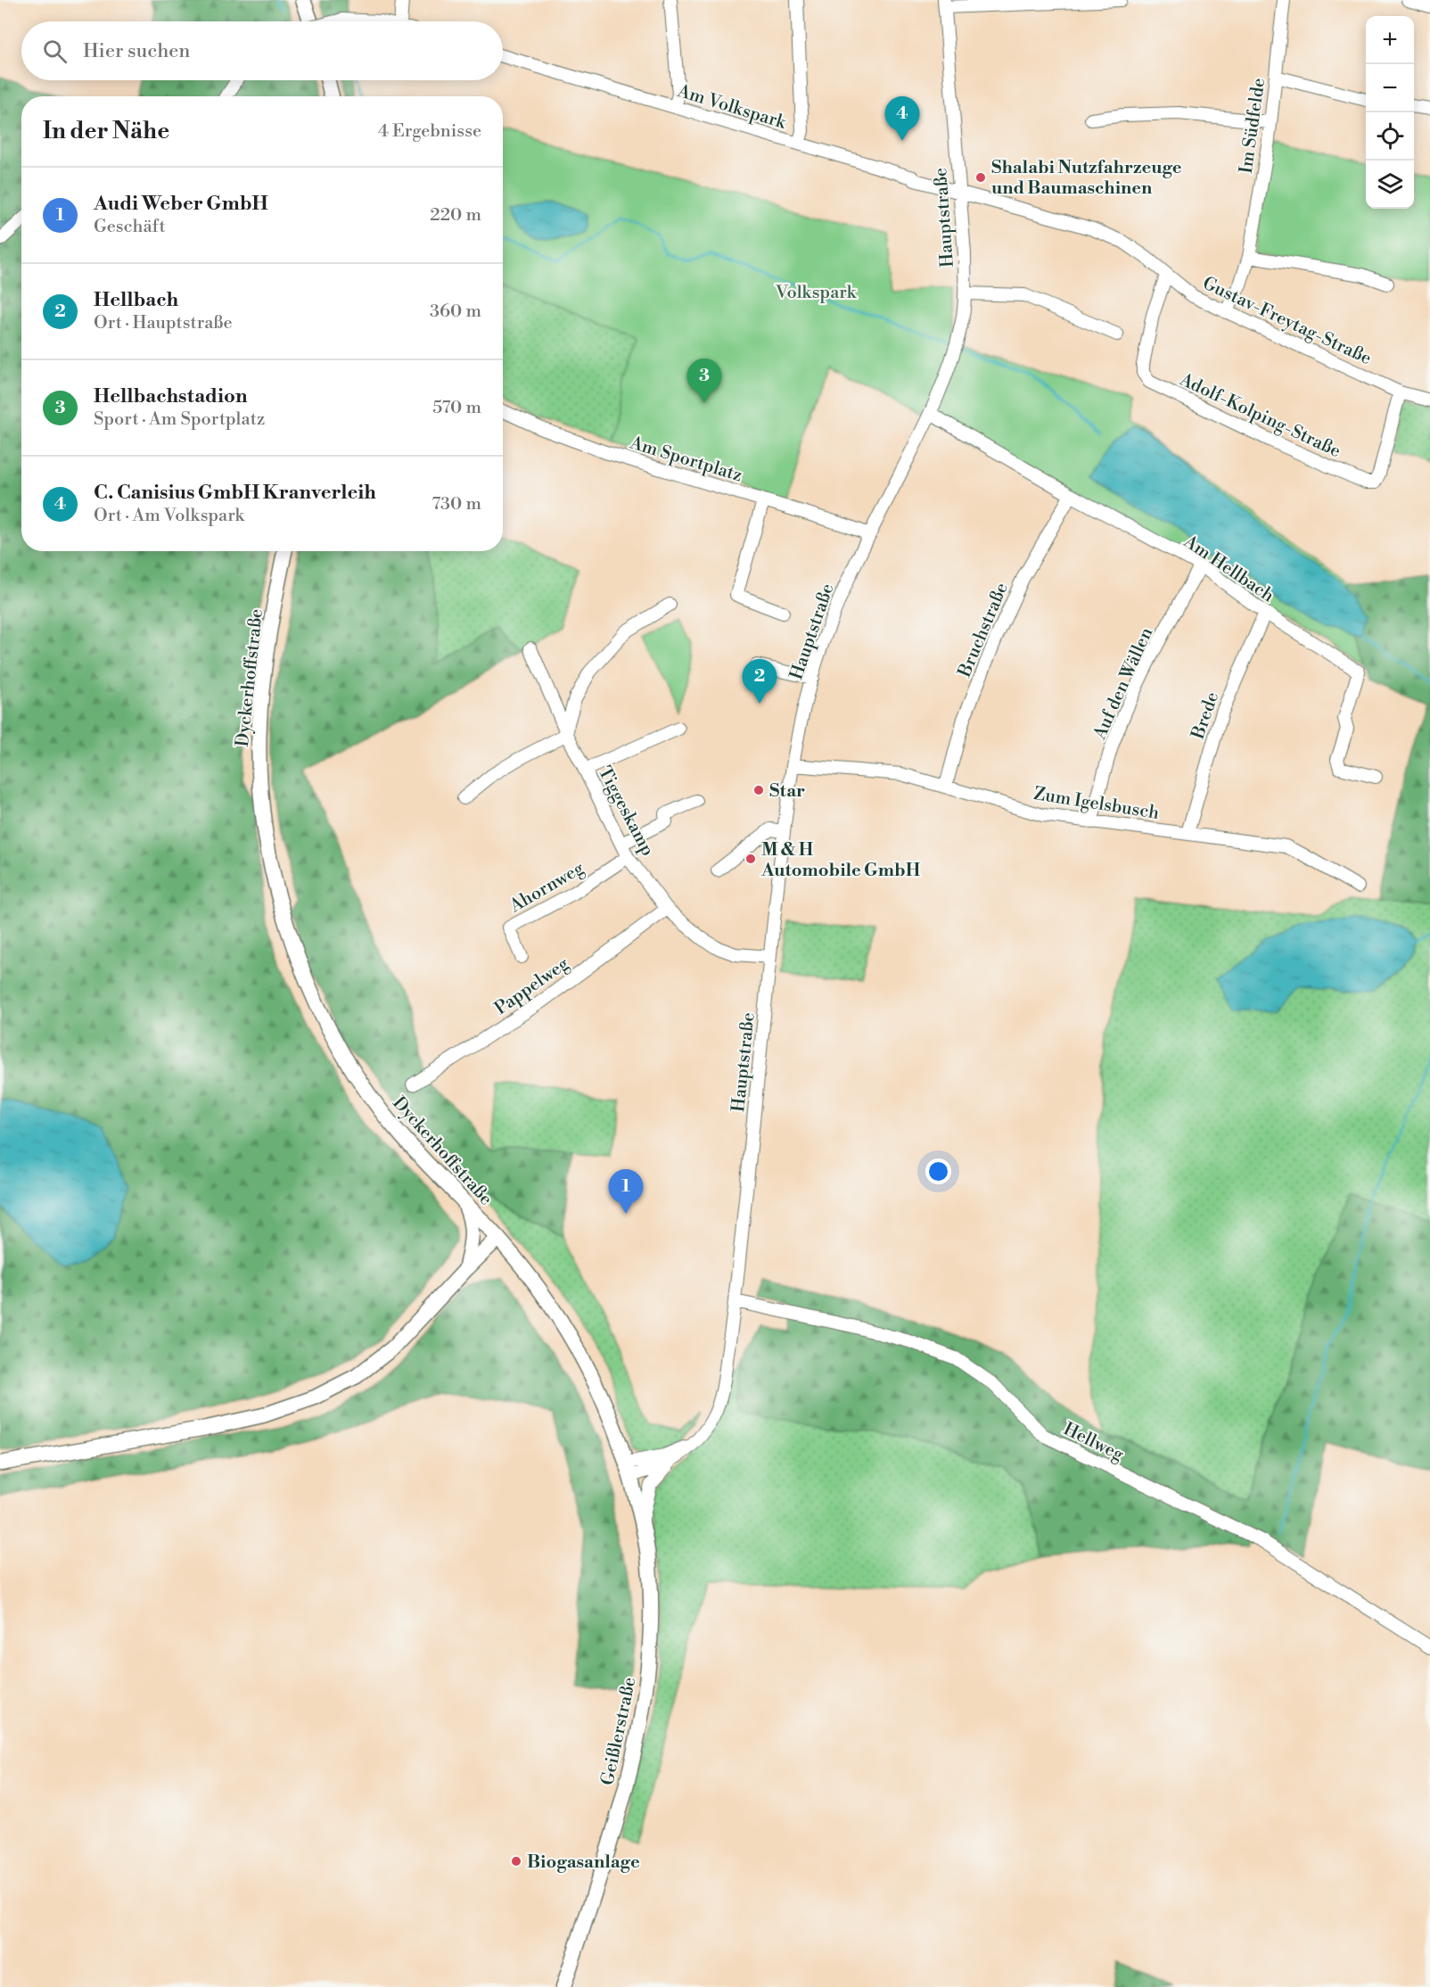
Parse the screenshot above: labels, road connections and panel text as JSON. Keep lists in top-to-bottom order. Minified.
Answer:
{"streets":{"main road":["Dyckerhoffstraße","Geißlerstraße"],"street":["Am Volkspark","Im Südfelde","Hauptstraße","Gustav-Freytag-Straße","Adolf-Kolping-Straße","Am Sportplatz","Am Hellbach","Bruchstraße","Auf den Wällen","Brede","Zum Igelsbusch","Tiggeskamp","Ahornweg","Pappelweg","Hellweg"]},"crossings":[["Am Volkspark","Hauptstraße"],["Am Volkspark","Gustav-Freytag-Straße"],["Im Südfelde","Gustav-Freytag-Straße"],["Hauptstraße","Gustav-Freytag-Straße"],["Hauptstraße","Am Sportplatz"],["Hauptstraße","Am Hellbach"],["Hauptstraße","Dyckerhoffstraße"],["Hauptstraße","Zum Igelsbusch"],["Hauptstraße","Tiggeskamp"],["Hauptstraße","Hellweg"],["Hauptstraße","Geißlerstraße"],["Gustav-Freytag-Straße","Adolf-Kolping-Straße"],["Am Hellbach","Bruchstraße"],["Am Hellbach","Auf den Wällen"],["Am Hellbach","Brede"],["Bruchstraße","Zum Igelsbusch"],["Dyckerhoffstraße","Geißlerstraße"],["Auf den Wällen","Zum Igelsbusch"],["Brede","Zum Igelsbusch"],["Tiggeskamp","Ahornweg"],["Tiggeskamp","Pappelweg"]],"parks":["Volkspark"],"places":["Shalabi Nutzfahrzeuge und Baumaschinen","Star","M & H Automobile GmbH","Biogasanlage"],"page":{"map_buttons":["+","−"],"search":"Hier suchen","pins":["4","3","2","1"],"heading":["In der Nähe","4 Ergebnisse"],"list":[{"mark":"1","name":"Audi Weber GmbH","note":"Geschäft","value":"220 m"},{"mark":"2","name":"Hellbach","note":"Ort · Hauptstraße","value":"360 m"},{"mark":"3","name":"Hellbachstadion","note":"Sport · Am Sportplatz","value":"570 m"},{"mark":"4","name":"C. Canisius GmbH Kranverleih","note":"Ort · Am Volkspark","value":"730 m"}]}}
